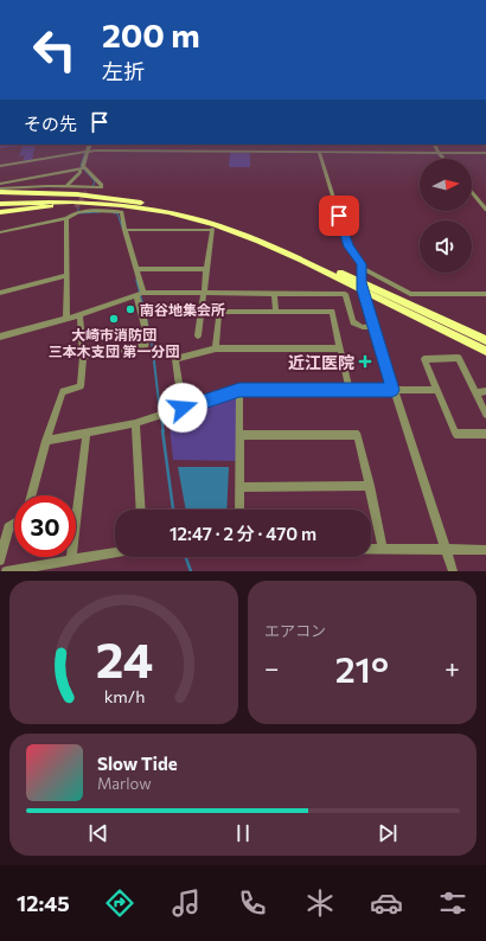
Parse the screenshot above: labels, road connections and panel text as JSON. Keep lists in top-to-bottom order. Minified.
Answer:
{"places":{"other":["南谷地集会所","大崎市消防団 三本木支団 第一分団"],"health":["近江医院"]},"north":"right","page":{"turn":["200 m","左折"],"then":"その先","limit":"30","trip":"12:47 · 2 分 · 470 m","tile":"エアコン","heat":["−","21°","+"],"song":["Slow Tide","Marlow"],"tabs":"12:45","gauge":["24","km/h"]}}
